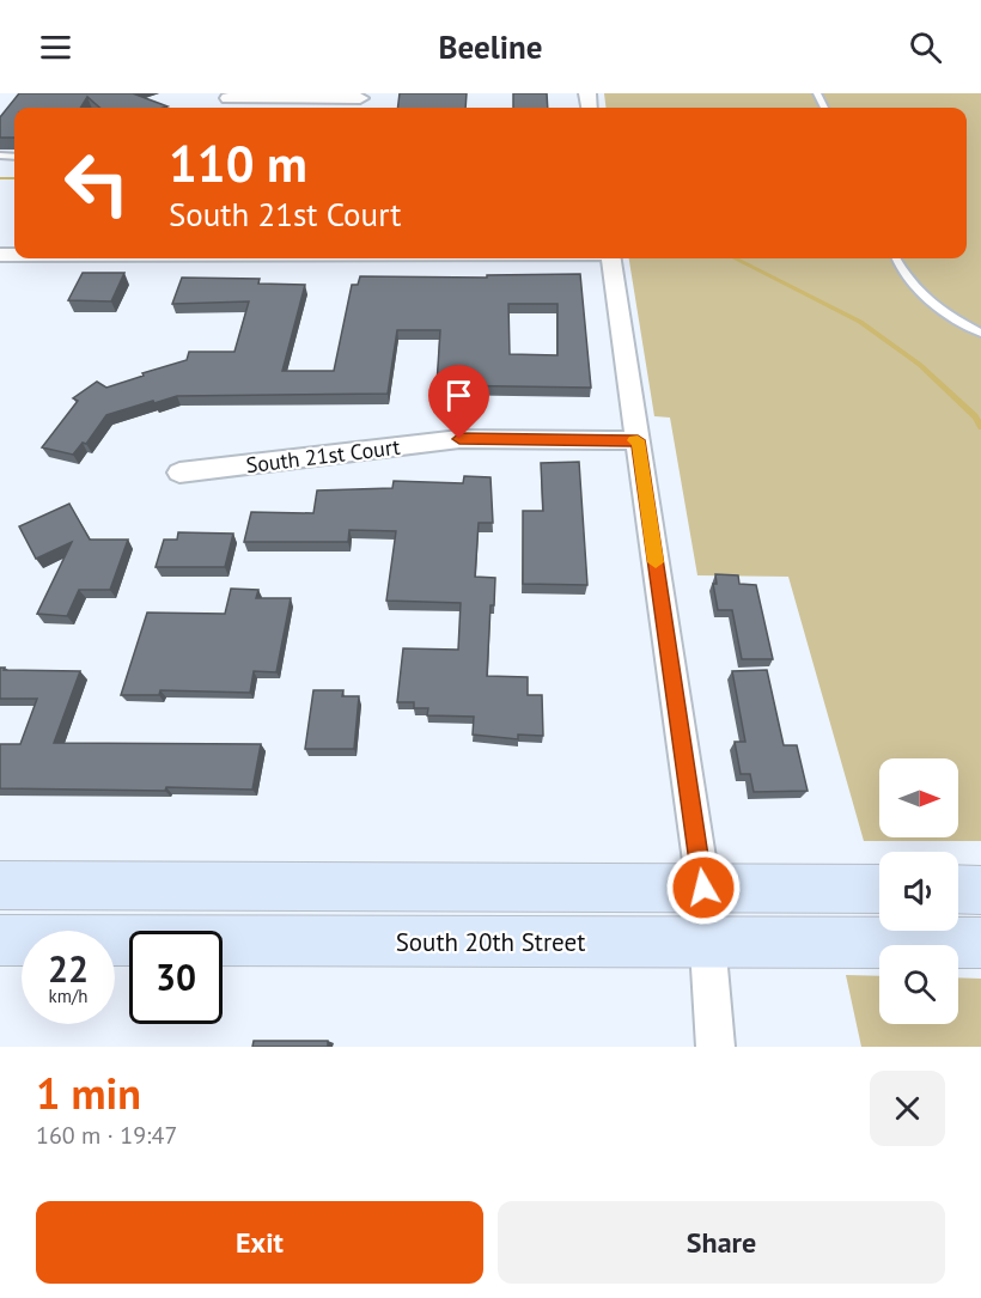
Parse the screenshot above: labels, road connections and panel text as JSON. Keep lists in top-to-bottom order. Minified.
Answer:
{"streets":{"street":["South 21st Court","South 20th Street"]},"north":"right","page":{"header":"Beeline","turn":["110 m","South 21st Court"],"speed":"22 km/h","limit":"30","heading":["1 min","160 m · 19:47"],"buttons":["Exit","Share"]}}
